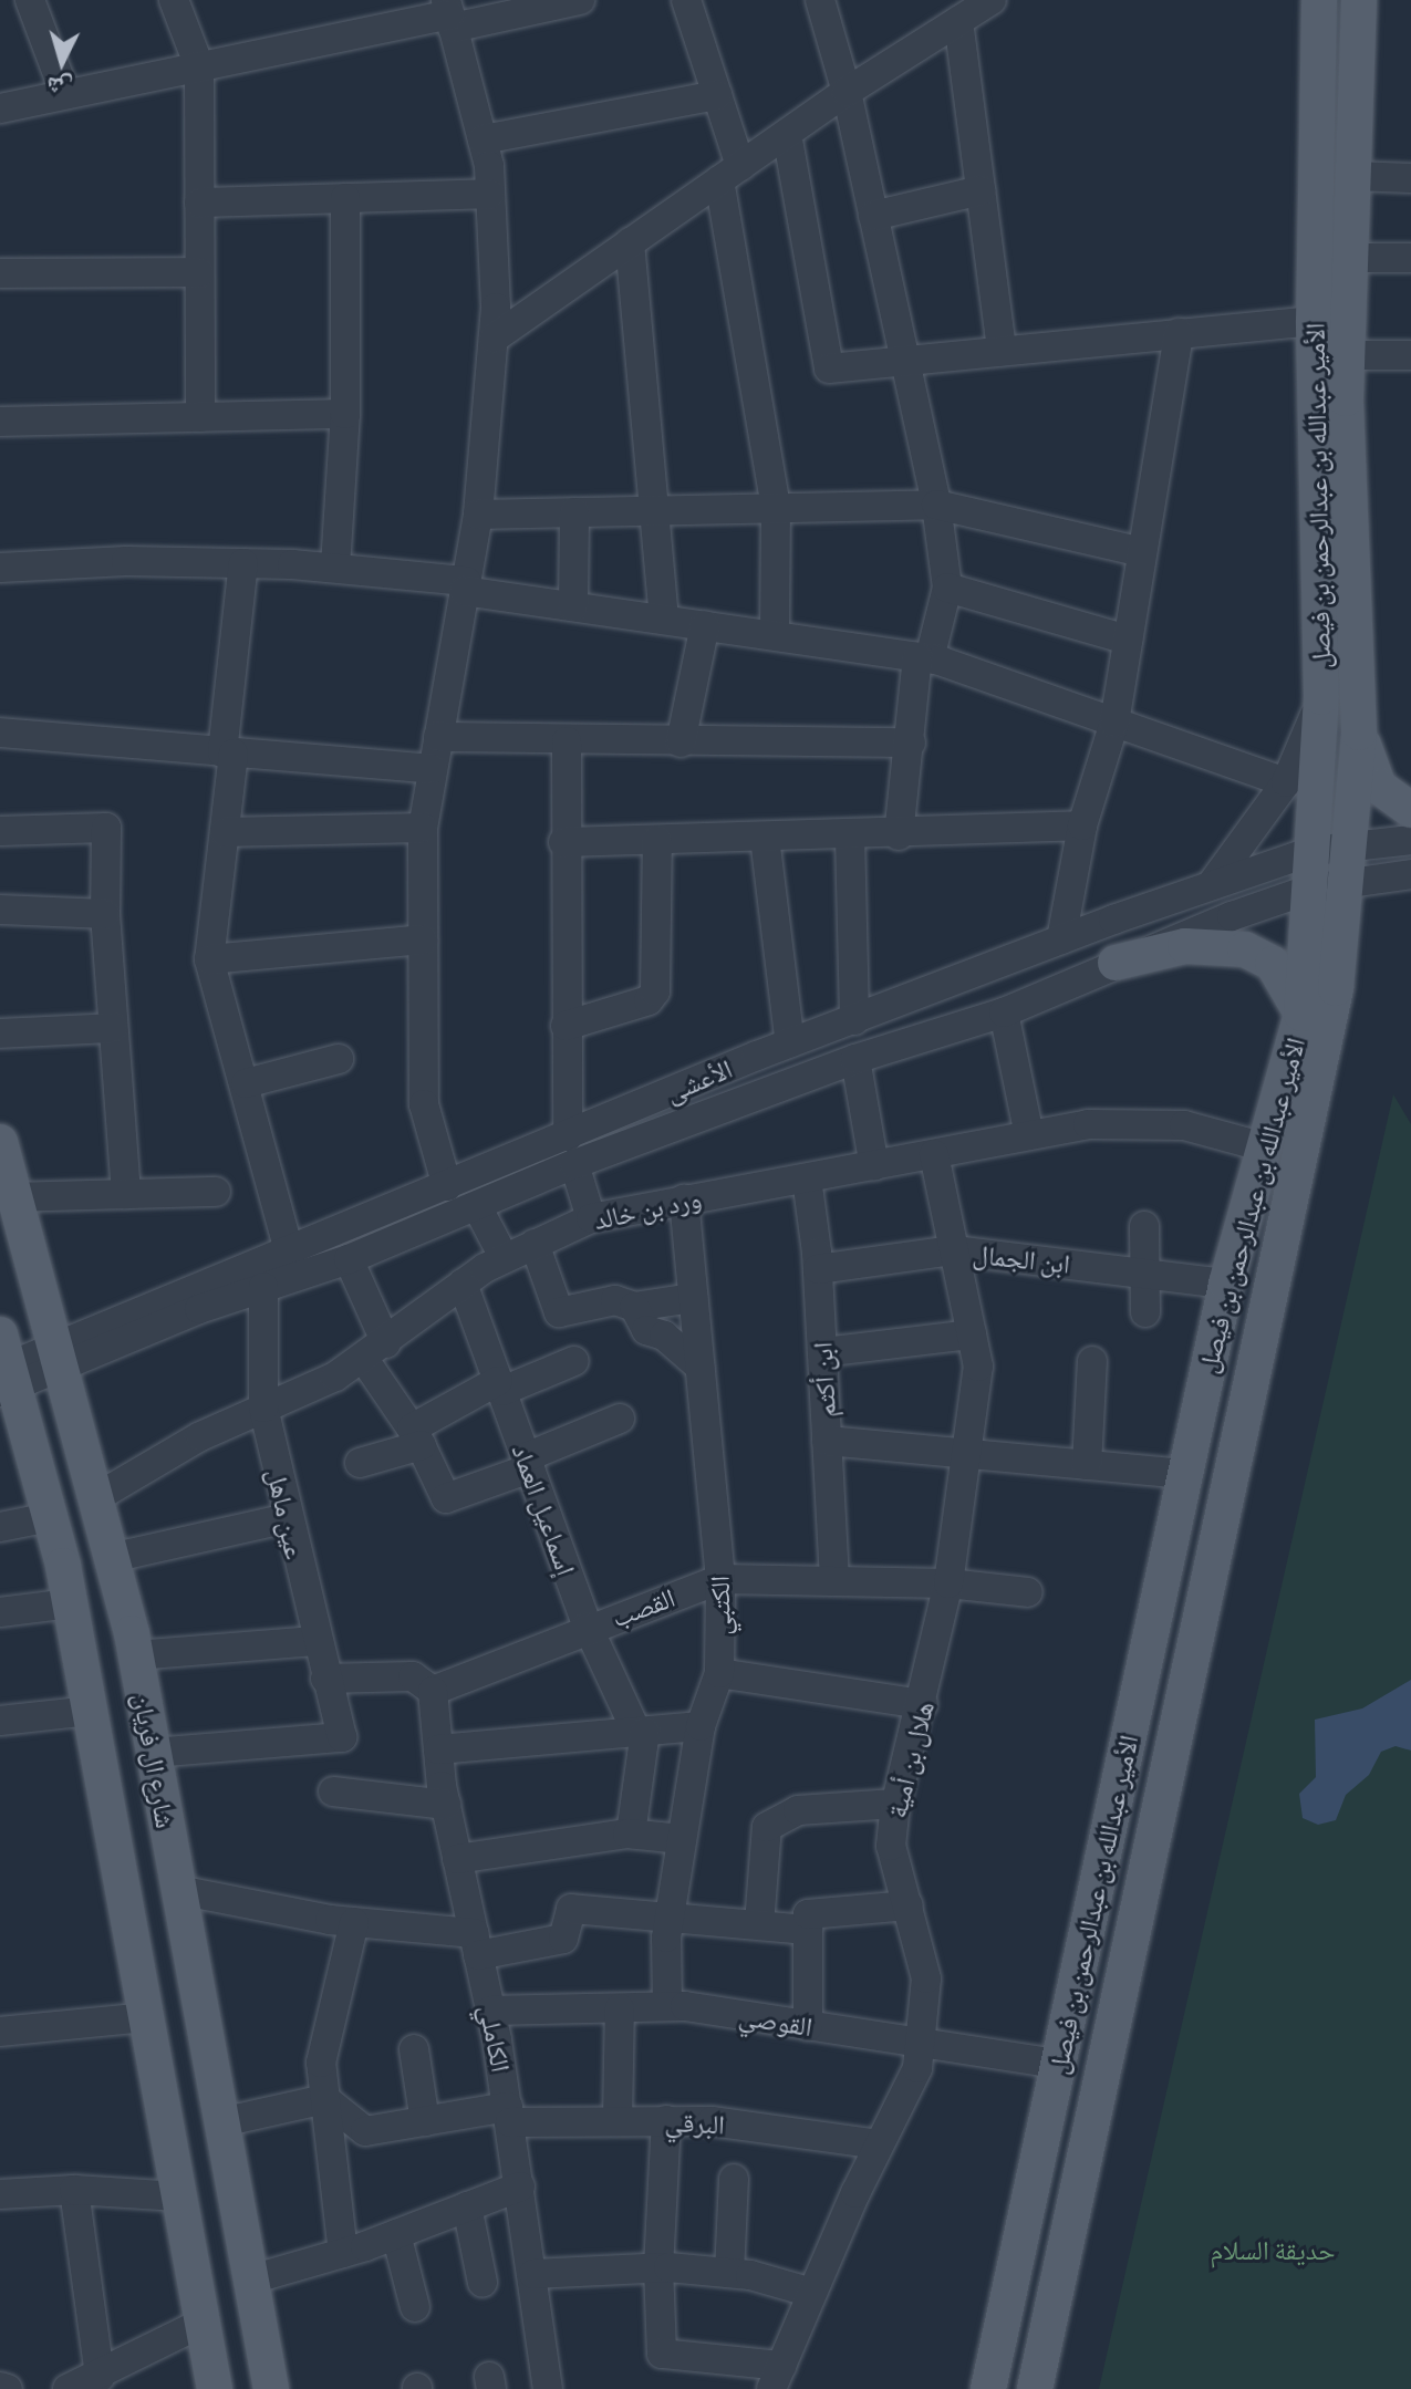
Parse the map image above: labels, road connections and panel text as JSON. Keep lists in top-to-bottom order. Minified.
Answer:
{"streets":{"main road":["الأمير عبدالله بن عبدالرحمن بن فيصل","شارع ال فريان"],"street":["الأعشى","ورد بن خالد","ابن الجمال","ابن أكثم","إسماعيل العماد","عين ماهل","الكتبي","القصب","هلال بن أمية","القوصي","الكاملي","البرقي"]},"crossings":[["الأمير عبدالله بن عبدالرحمن بن فيصل","الأعشى"],["الأمير عبدالله بن عبدالرحمن بن فيصل","ورد بن خالد"],["الأمير عبدالله بن عبدالرحمن بن فيصل","ابن الجمال"],["الأمير عبدالله بن عبدالرحمن بن فيصل","القوصي"],["الأعشى","عين ماهل"],["الأعشى","شارع ال فريان"],["ورد بن خالد","ابن أكثم"],["ورد بن خالد","إسماعيل العماد"],["ورد بن خالد","عين ماهل"],["ورد بن خالد","الكتبي"],["ورد بن خالد","هلال بن أمية"],["ورد بن خالد","شارع ال فريان"],["ابن الجمال","ابن أكثم"],["ابن الجمال","هلال بن أمية"],["ابن أكثم","القصب"],["إسماعيل العماد","القصب"],["عين ماهل","شارع ال فريان"],["الكتبي","القصب"],["الكتبي","القوصي"],["القصب","هلال بن أمية"],["القصب","الكاملي"],["هلال بن أمية","القوصي"],["هلال بن أمية","البرقي"],["القوصي","الكاملي"],["الكاملي","البرقي"]],"parks":["حديقة السلام"],"north":"bottom"}
